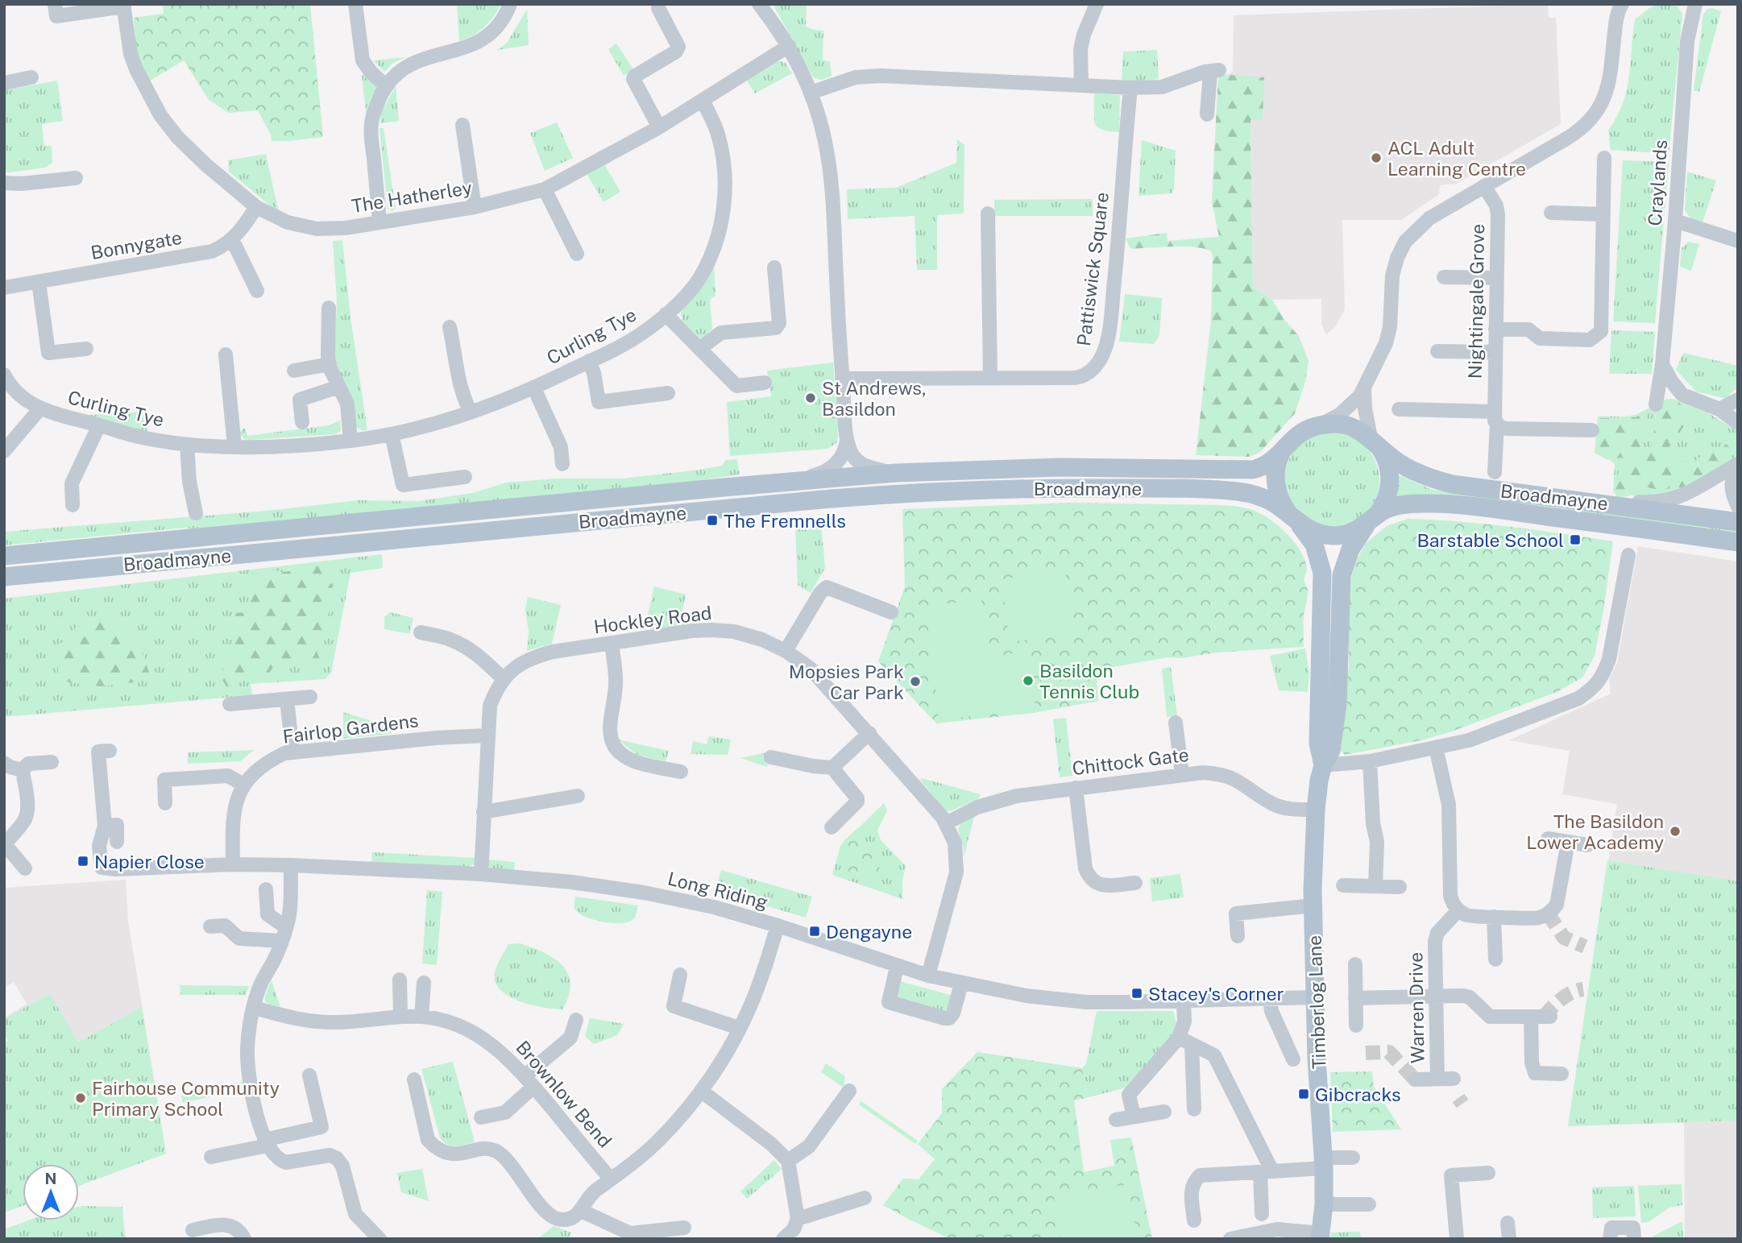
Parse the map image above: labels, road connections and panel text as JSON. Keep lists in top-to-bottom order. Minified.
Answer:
{"streets":{"main road":["Broadmayne","Timberlog Lane"],"street":["Craylands","The Hatherley","Bonnygate","Pattiswick Square","Nightingale Grove","Curling Tye","Hockley Road","Fairlop Gardens","Chittock Gate","Long Riding","Warren Drive","Brownlow Bend"]},"crossings":[["The Hatherley","Bonnygate"],["The Hatherley","Curling Tye"],["Broadmayne","Timberlog Lane"],["Hockley Road","Fairlop Gardens"],["Hockley Road","Chittock Gate"],["Hockley Road","Long Riding"],["Fairlop Gardens","Long Riding"],["Chittock Gate","Timberlog Lane"],["Long Riding","Timberlog Lane"]],"places":{"other":["ACL Adult Learning Centre","St Andrews, Basildon","Basildon Tennis Club","Mopsies Park Car Park","The Basildon Lower Academy","Fairhouse Community Primary School"],"transit":["The Fremnells","Barstable School","Napier Close","Dengayne","Stacey's Corner","Gibcracks"]},"north":"top"}
